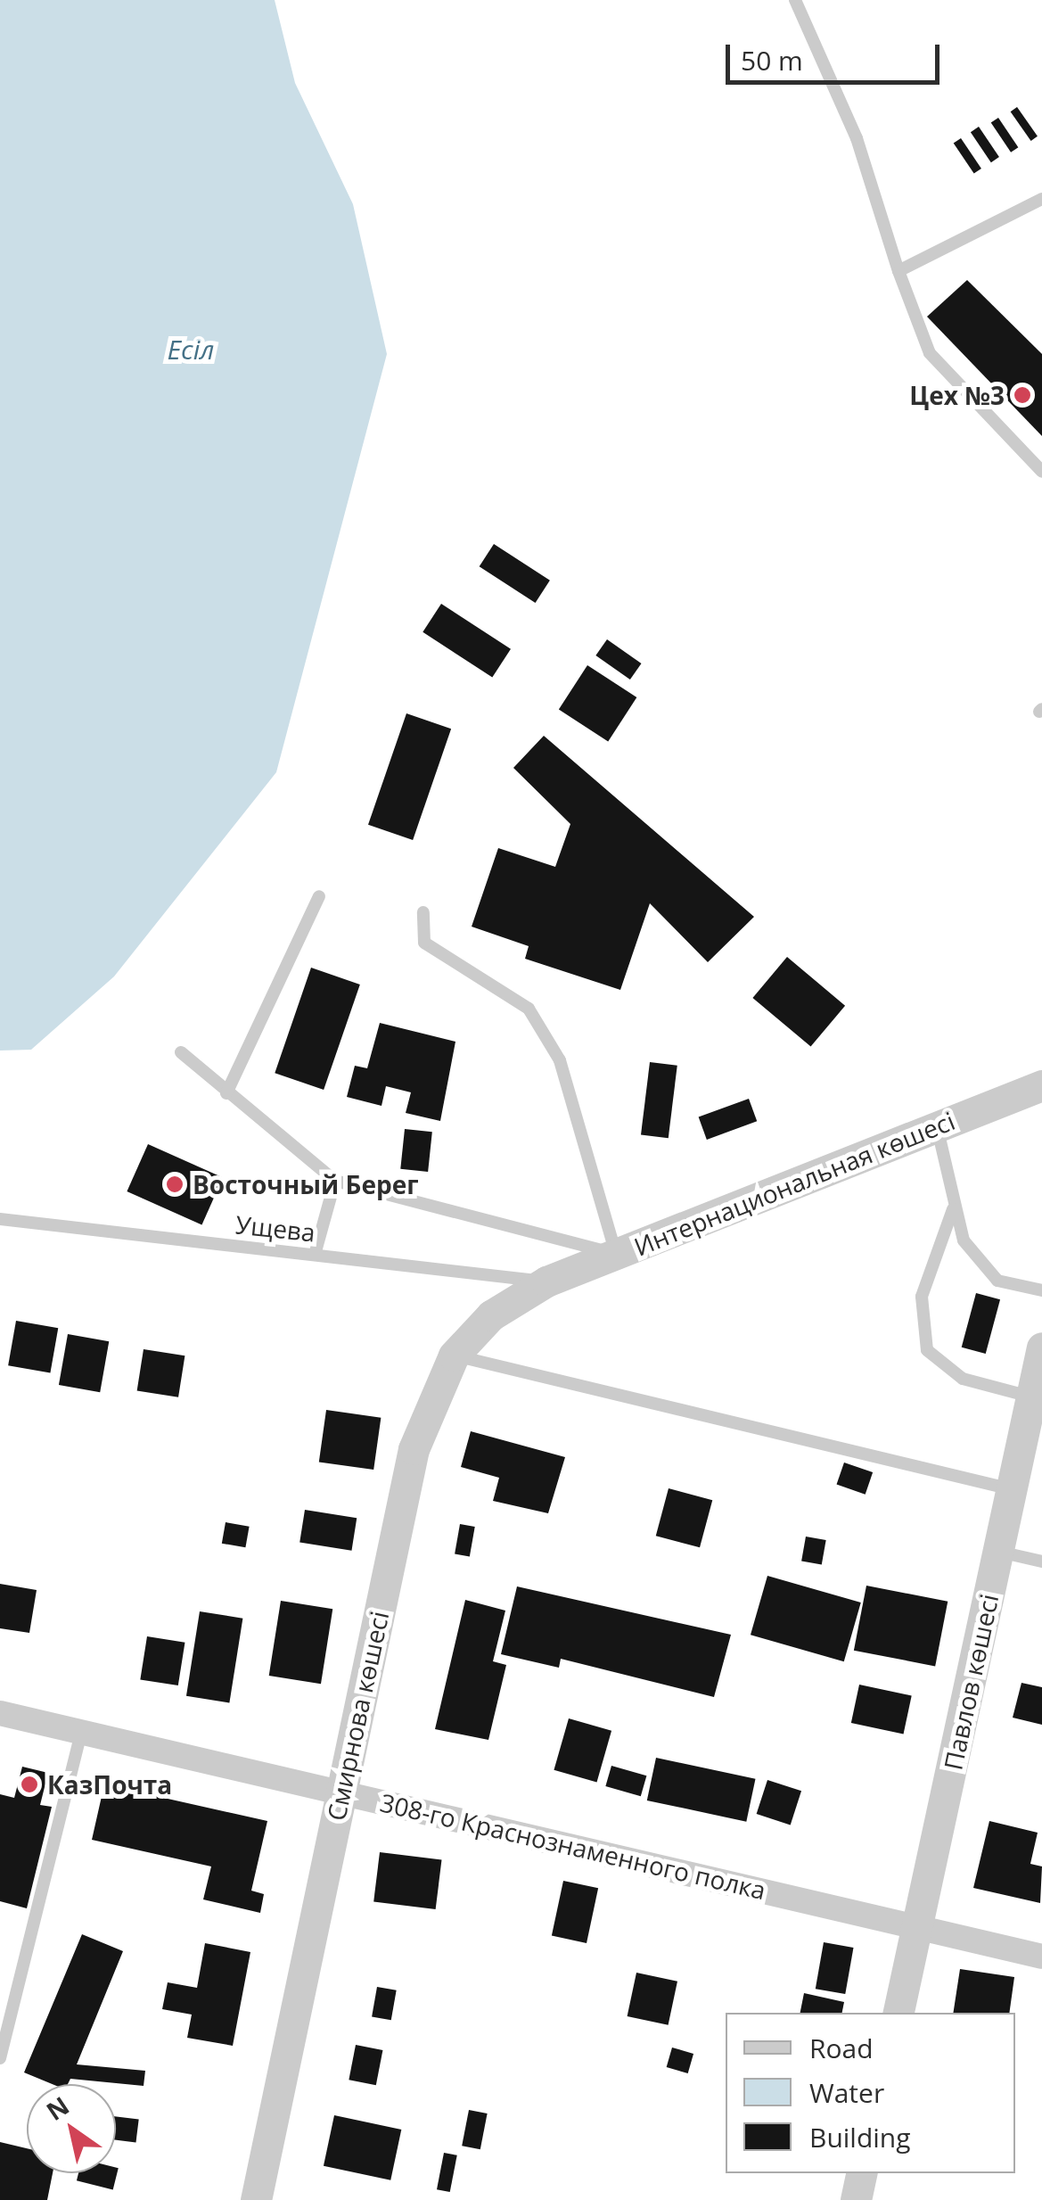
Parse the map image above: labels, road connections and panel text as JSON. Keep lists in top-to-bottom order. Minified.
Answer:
{"streets":{"street":["Интернациональная көшесі","Павлов көшесі","Смирнова көшесі","308-го Краснознаменного полка"],"lane":["Ущева"]},"crossings":[["Интернациональная көшесі","Ущева"],["Интернациональная көшесі","Смирнова көшесі"],["Ущева","Смирнова көшесі"],["Павлов көшесі","308-го Краснознаменного полка"],["Смирнова көшесі","308-го Краснознаменного полка"]],"water":["Есіл"],"places":["Цех №3","Восточный Берег","КазПочта"],"legend":["Road","Water","Building"],"scale_bar":"50 m","north":"top left"}
